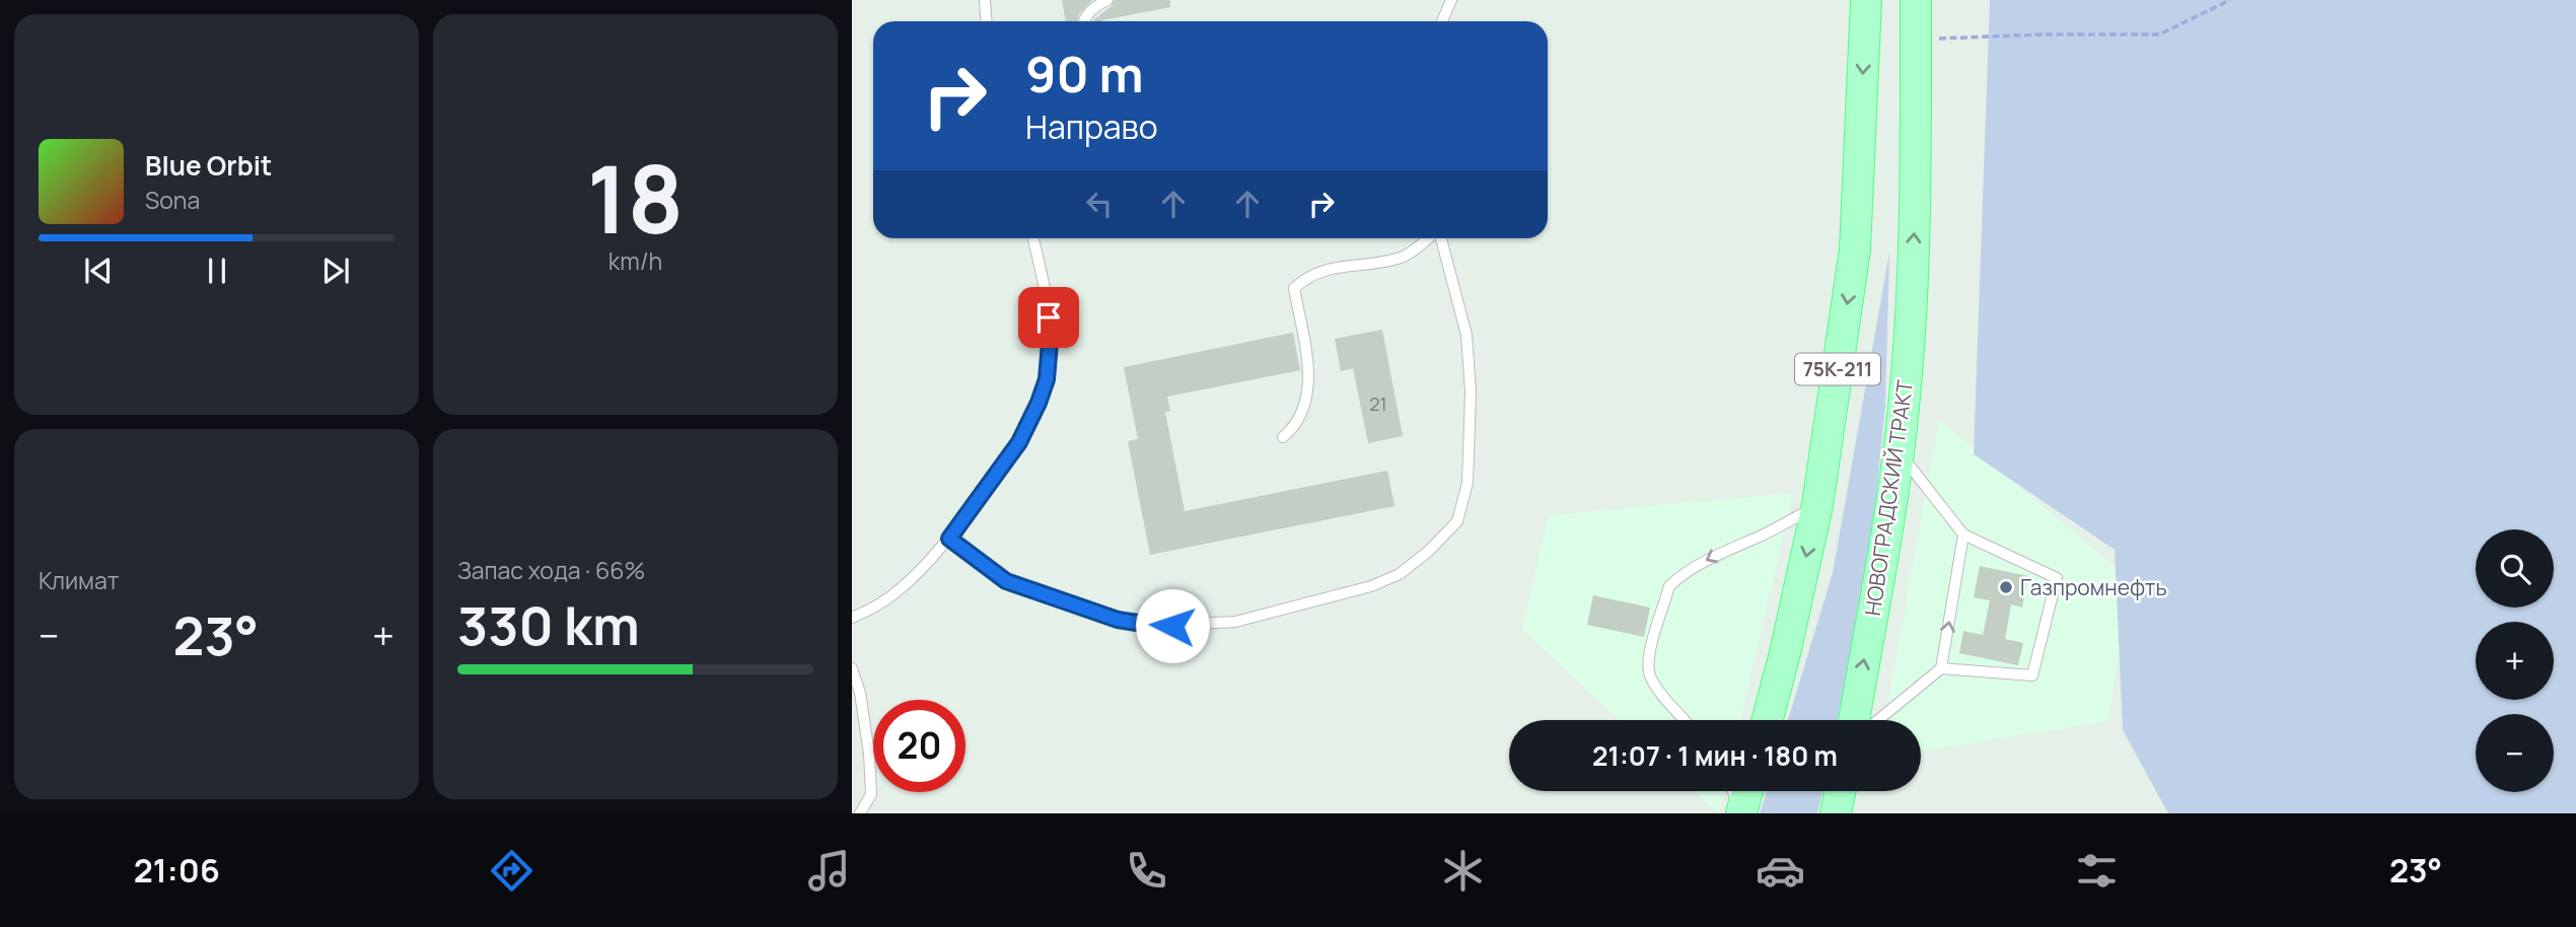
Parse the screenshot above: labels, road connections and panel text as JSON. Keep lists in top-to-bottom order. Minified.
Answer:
{"streets":{"main road":["75К-211","НОВОГРАДСКИЙ ТРАКТ"]},"places":["Газпромнефть"],"house_numbers":["21"],"page":{"tile":[["18","km/h"],"Климат",["Запас хода · 66%","330 km"]],"turn":["90 m","Направо"],"song":["Blue Orbit","Sona"],"map_buttons":["+","−"],"heat":["−","23°","+"],"limit":"20","trip":"21:07 · 1 мин · 180 m","tabs":["21:06","23°"]}}
